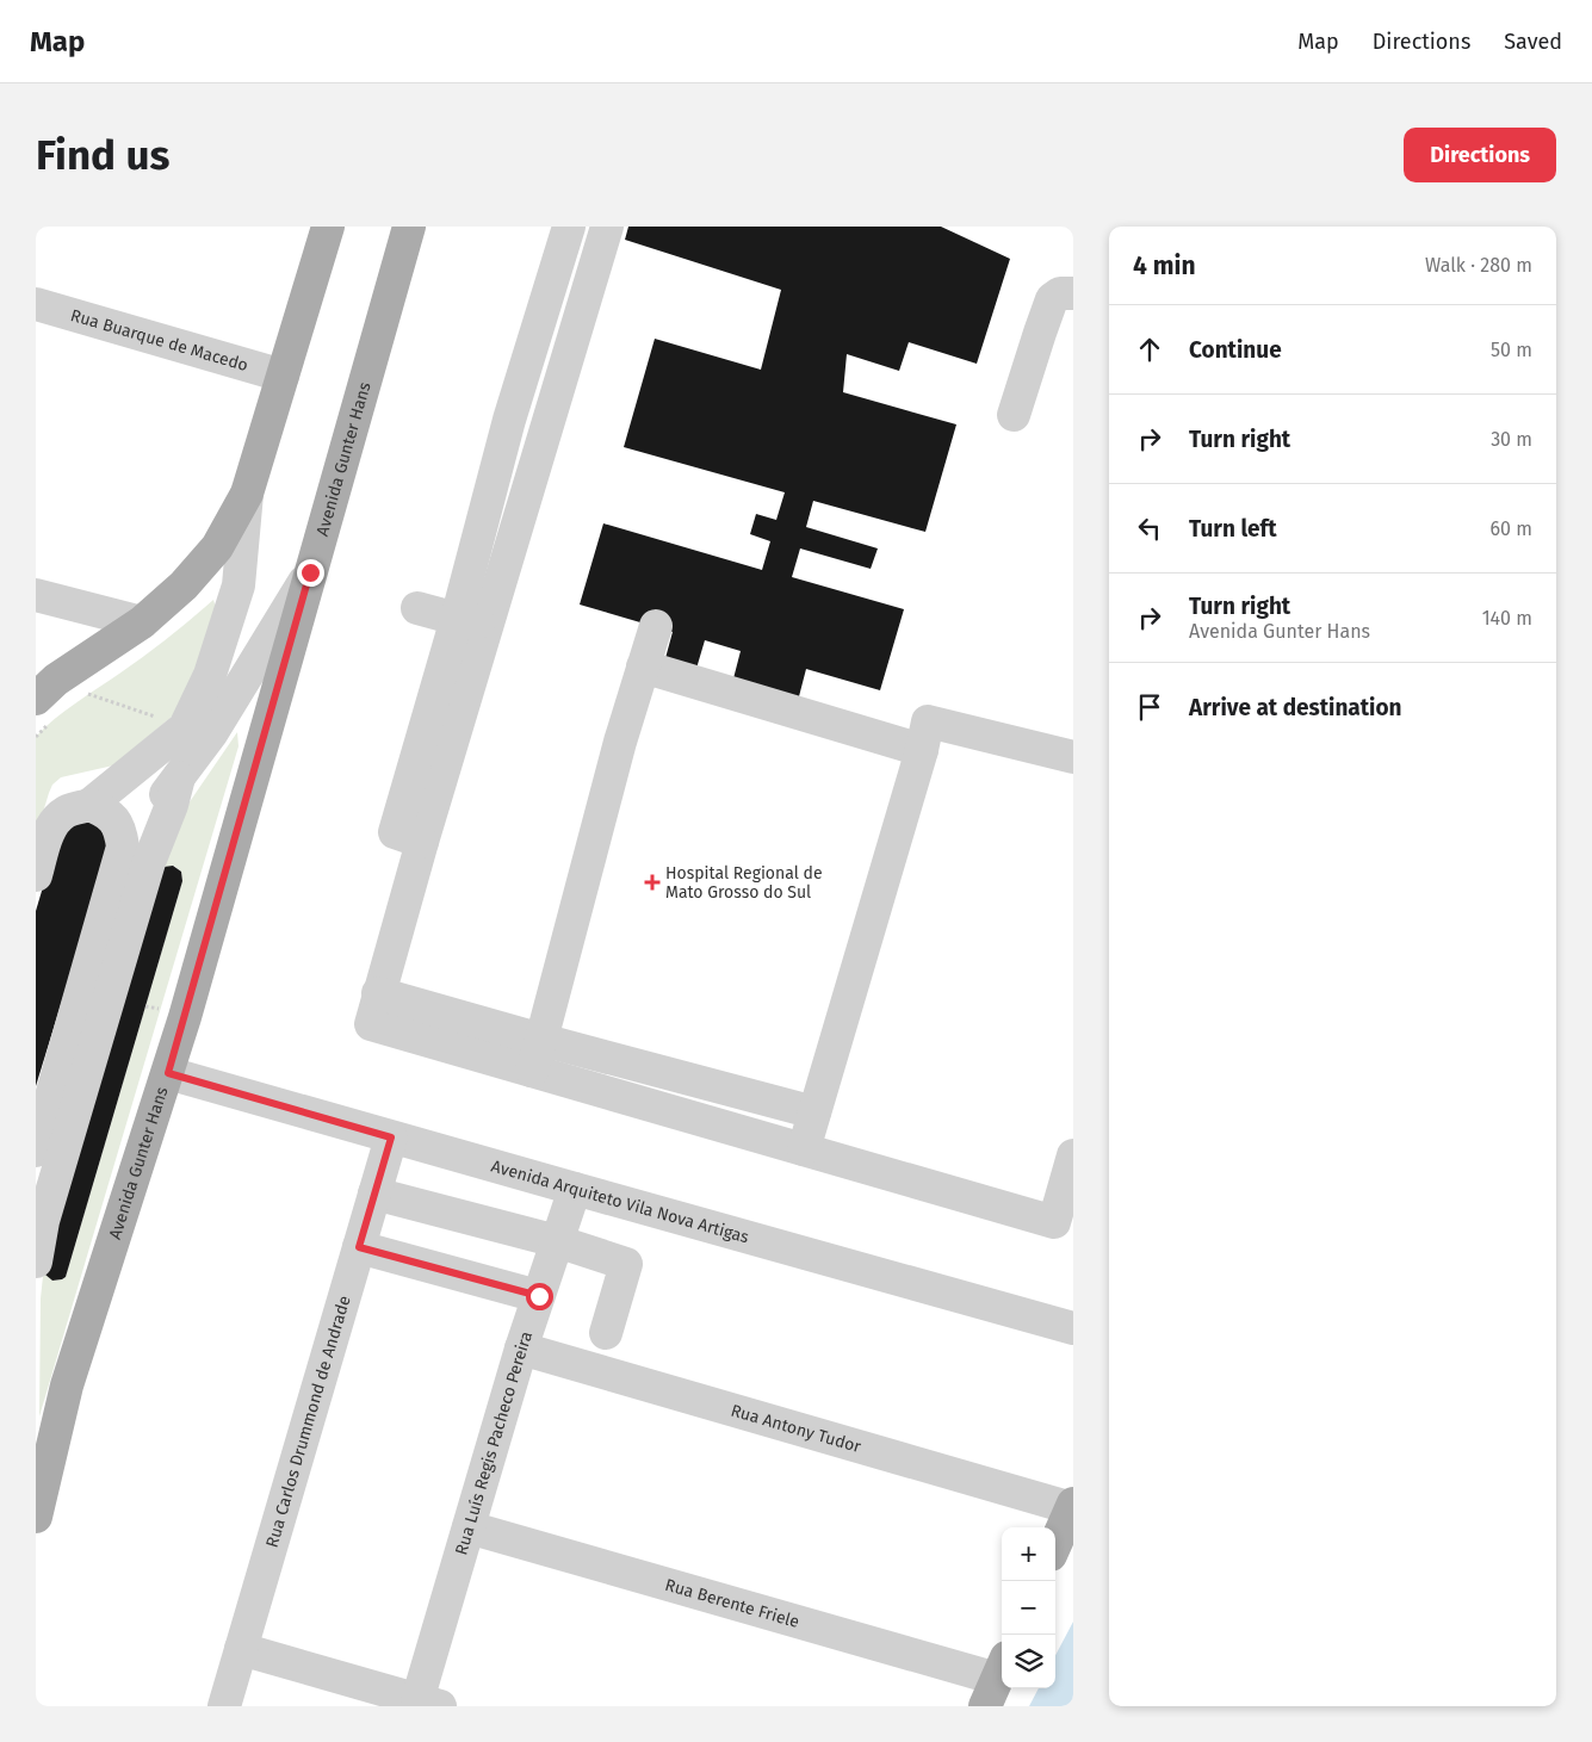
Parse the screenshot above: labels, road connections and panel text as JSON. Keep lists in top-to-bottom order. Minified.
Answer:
{"streets":{"main road":["Avenida Gunter Hans"],"street":["Rua Buarque de Macedo","Avenida Arquiteto Vila Nova Artigas","Rua Carlos Drummond de Andrade","Rua Antony Tudor","Rua Luís Regis Pacheco Pereira","Rua Berente Friele"]},"crossings":[["Avenida Gunter Hans","Avenida Arquiteto Vila Nova Artigas"],["Avenida Arquiteto Vila Nova Artigas","Rua Carlos Drummond de Andrade"],["Avenida Arquiteto Vila Nova Artigas","Rua Luís Regis Pacheco Pereira"],["Rua Antony Tudor","Rua Luís Regis Pacheco Pereira"],["Rua Luís Regis Pacheco Pereira","Rua Berente Friele"]],"places":{"health":["Hospital Regional de Mato Grosso do Sul"]},"page":{"header":"Map","nav":["Map","Directions","Saved"],"buttons":"Directions","title":"Find us","heading":["4 min","Walk · 280 m"],"list":[["Continue","50 m"],["Turn right","30 m"],["Turn left","60 m"],["Turn right","Avenida Gunter Hans","140 m"],"Arrive at destination"],"map_buttons":["+","−"]}}
